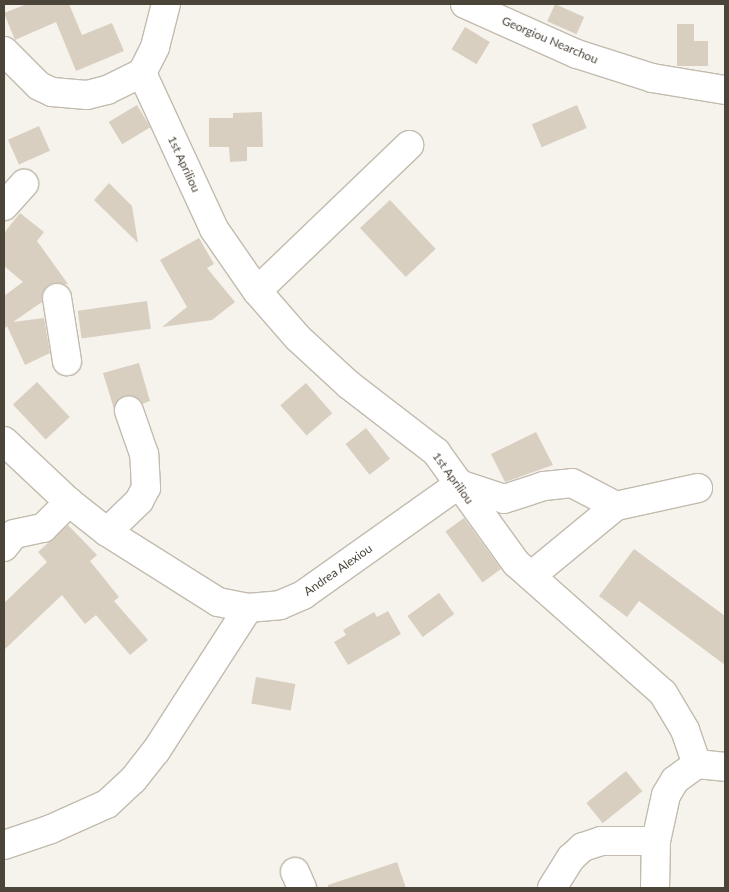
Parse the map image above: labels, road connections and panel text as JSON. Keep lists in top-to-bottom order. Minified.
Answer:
{"streets":{"street":["Georgiou Nearchou","1st Apriliou","Andrea Alexiou"]},"crossings":[["1st Apriliou","Andrea Alexiou"]]}
